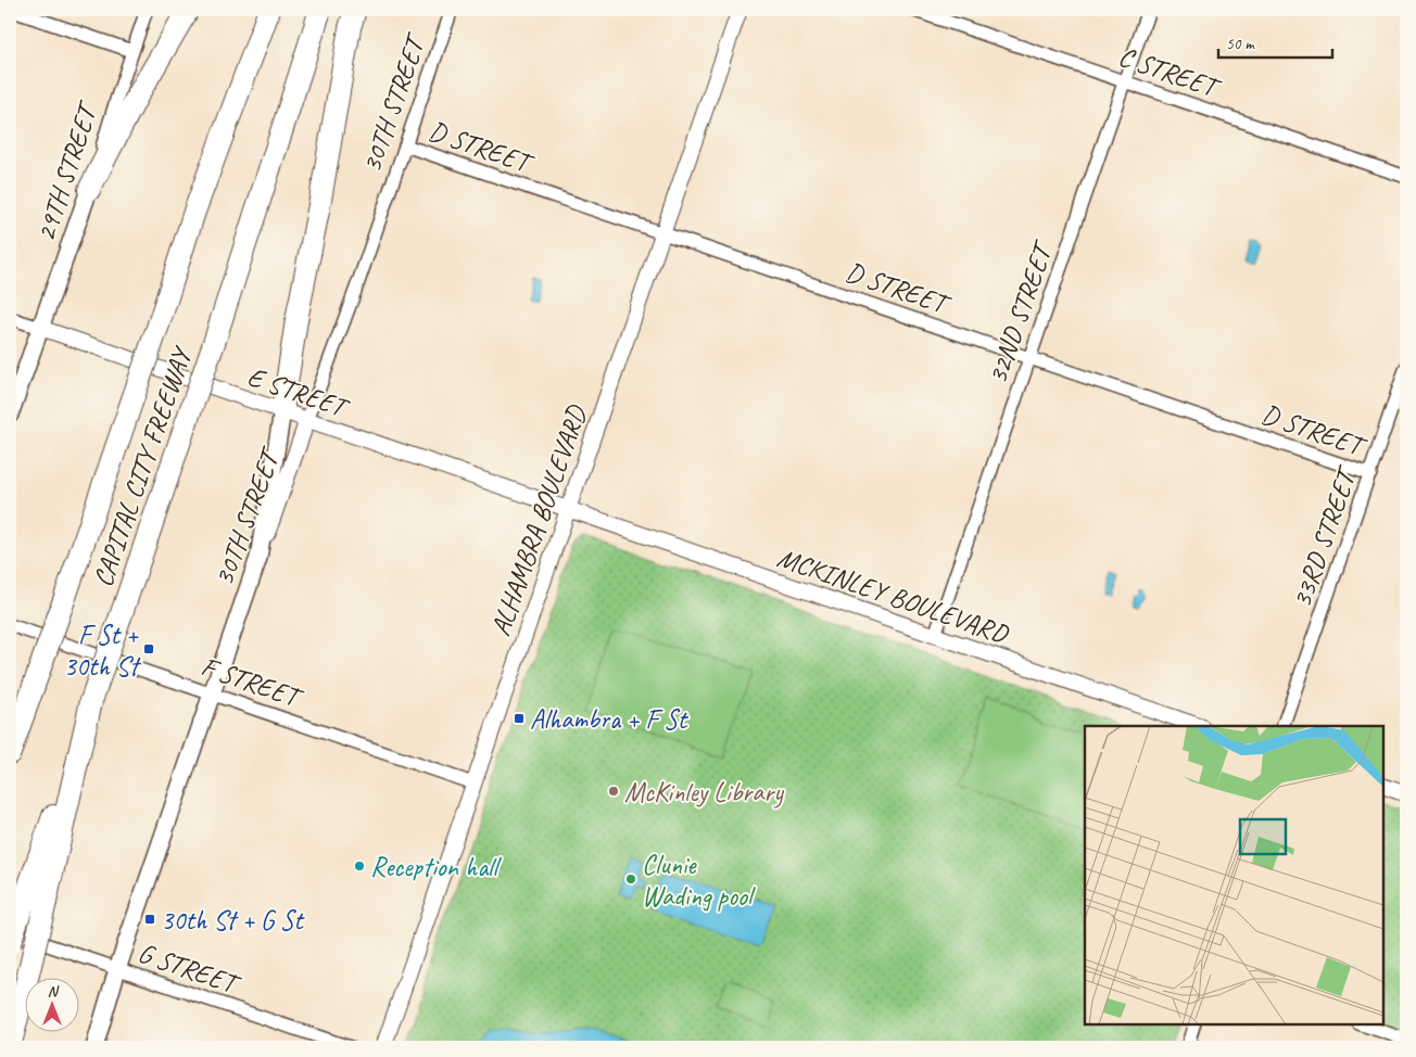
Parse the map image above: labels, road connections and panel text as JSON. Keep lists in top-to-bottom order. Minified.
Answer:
{"streets":{"highway":["CAPITAL CITY FREEWAY"],"main road":["30TH STREET","29TH STREET"],"street":["C STREET","D STREET","32ND STREET","E STREET","ALHAMBRA BOULEVARD","33RD STREET","MCKINLEY BOULEVARD","F STREET","G STREET"]},"crossings":[["C STREET","32ND STREET"],["30TH STREET","D STREET"],["30TH STREET","E STREET"],["30TH STREET","F STREET"],["30TH STREET","G STREET"],["D STREET","32ND STREET"],["D STREET","ALHAMBRA BOULEVARD"],["D STREET","33RD STREET"],["29TH STREET","E STREET"],["32ND STREET","MCKINLEY BOULEVARD"],["E STREET","ALHAMBRA BOULEVARD"],["E STREET","MCKINLEY BOULEVARD"],["ALHAMBRA BOULEVARD","MCKINLEY BOULEVARD"],["ALHAMBRA BOULEVARD","F STREET"]],"places":{"transit":["F St + 30th St","Alhambra + F St","30th St + G St"],"other":["McKinley Library","Reception hall","Clunie Wading pool"]},"scale_bar":"50 m","north":"top"}
